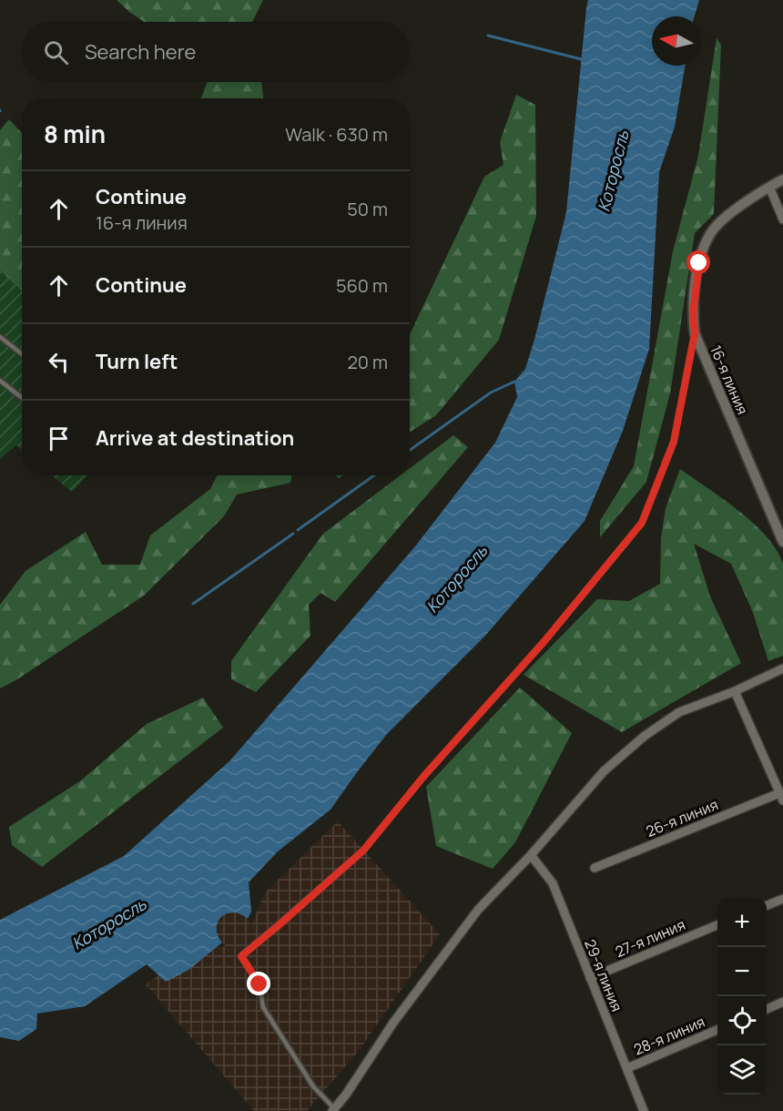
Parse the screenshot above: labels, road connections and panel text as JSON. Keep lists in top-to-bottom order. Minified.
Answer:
{"streets":{"street":["16-я линия","26-я линия","27-я линия","29-я линия","28-я линия"]},"crossings":[["27-я линия","29-я линия"],["29-я линия","28-я линия"]],"water":["Которосль"],"north":"left","page":{"search":"Search here","heading":["8 min","Walk · 630 m"],"list":[["Continue","16-я линия","50 m"],["Continue","560 m"],["Turn left","20 m"],"Arrive at destination"],"map_buttons":["+","−"]}}
